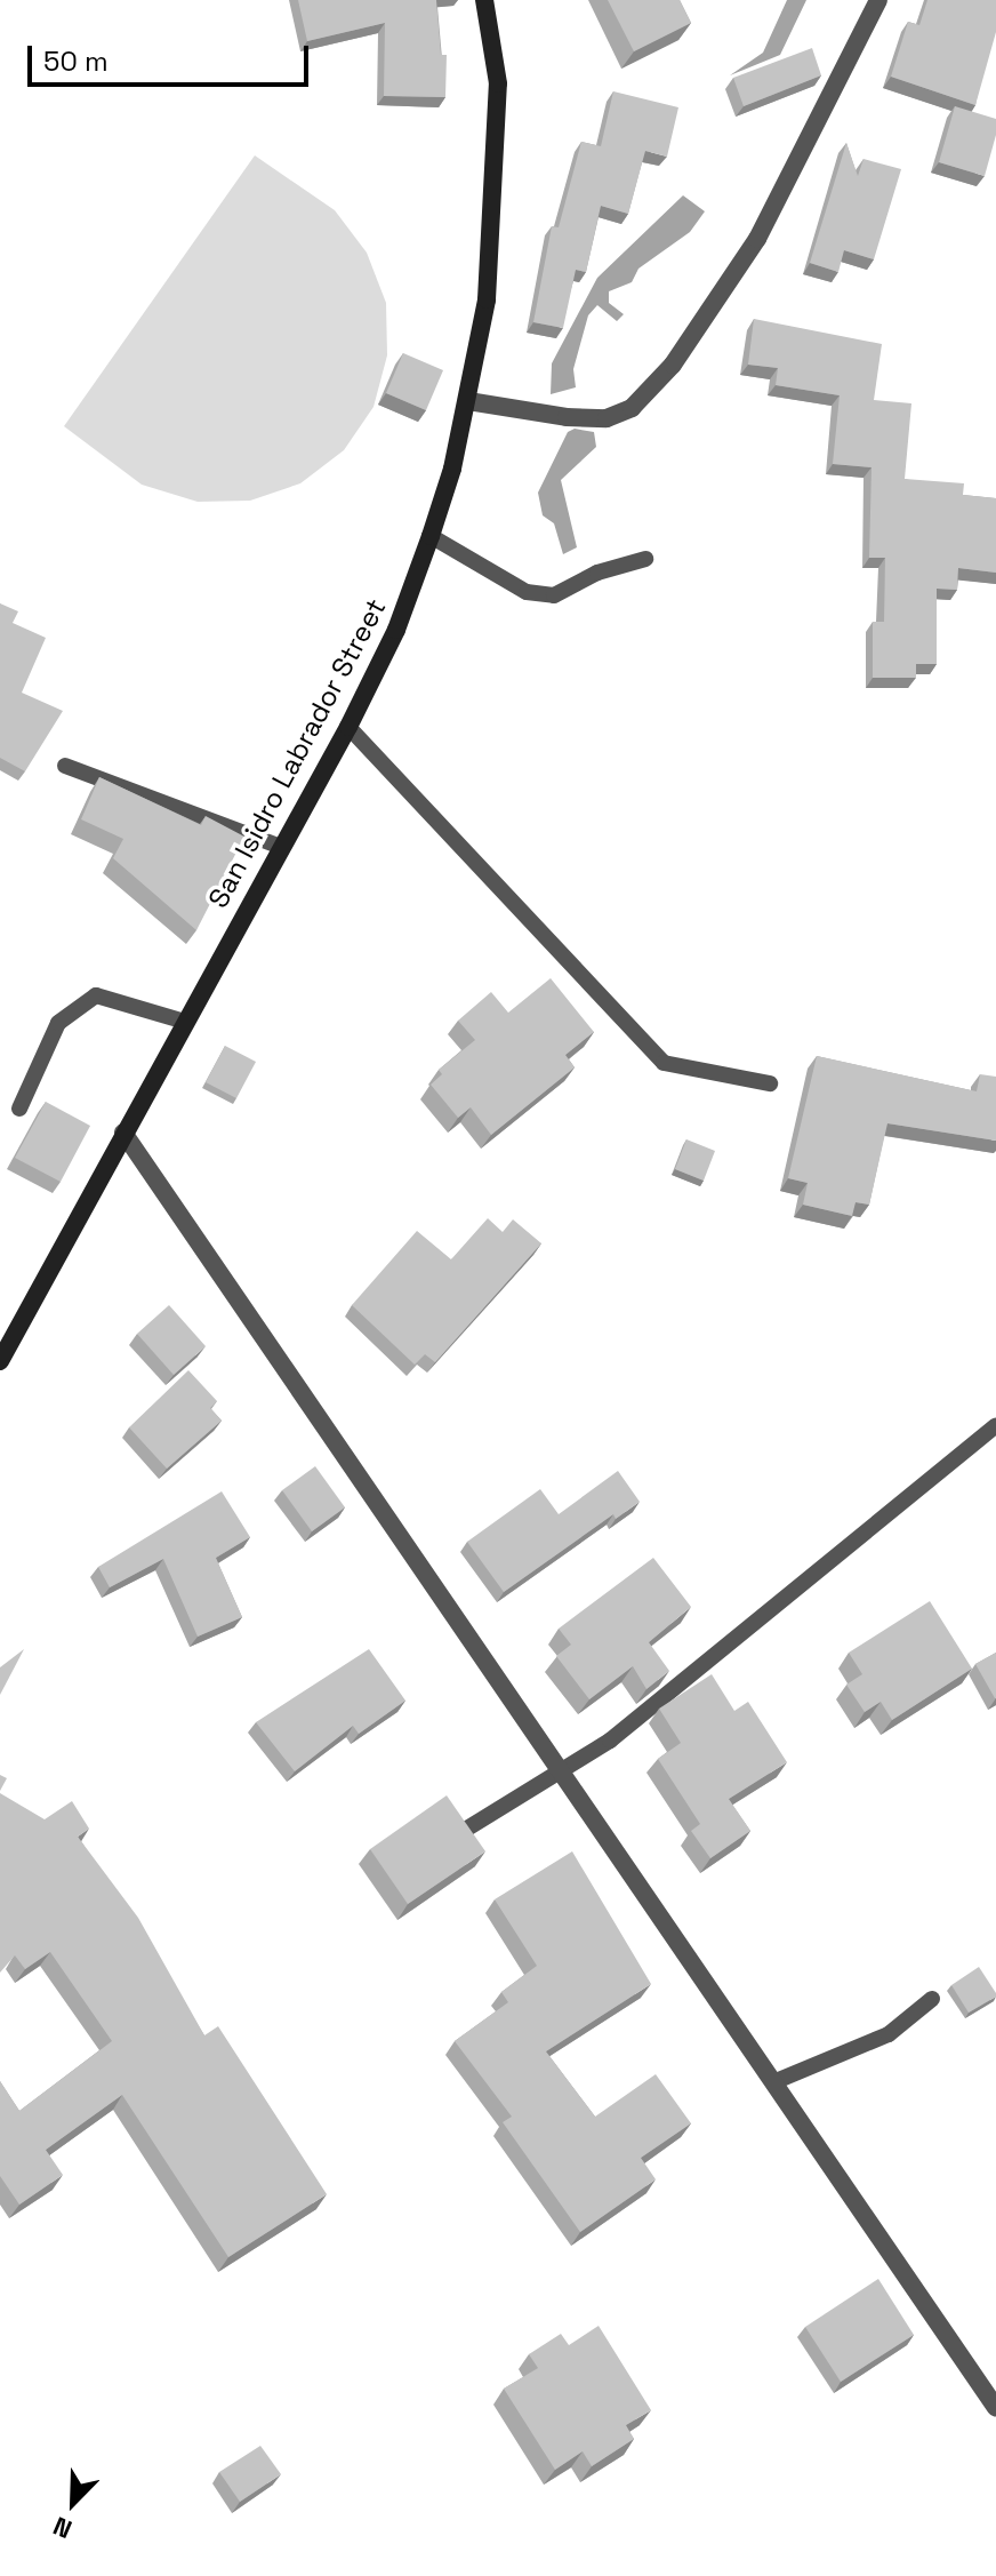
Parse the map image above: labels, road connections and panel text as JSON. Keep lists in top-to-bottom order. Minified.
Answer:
{"streets":{"main road":["San Isidro Labrador Street"]},"scale_bar":"50 m","north":"bottom left"}
